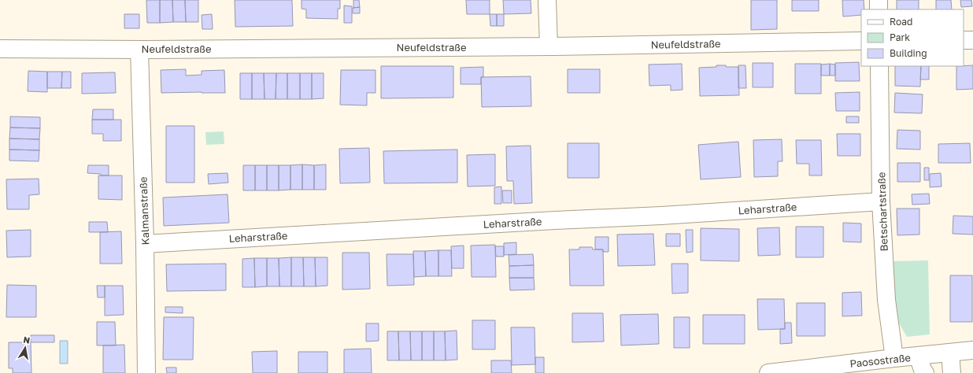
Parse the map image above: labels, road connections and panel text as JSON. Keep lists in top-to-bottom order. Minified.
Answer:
{"streets":{"street":["Neufeldstraße","Leharstraße","Kalmanstraße","Betschartstraße","Paosostraße"]},"crossings":[["Neufeldstraße","Kalmanstraße"],["Leharstraße","Kalmanstraße"],["Leharstraße","Betschartstraße"],["Betschartstraße","Paosostraße"]],"legend":["Road","Park","Building"],"north":"top"}
